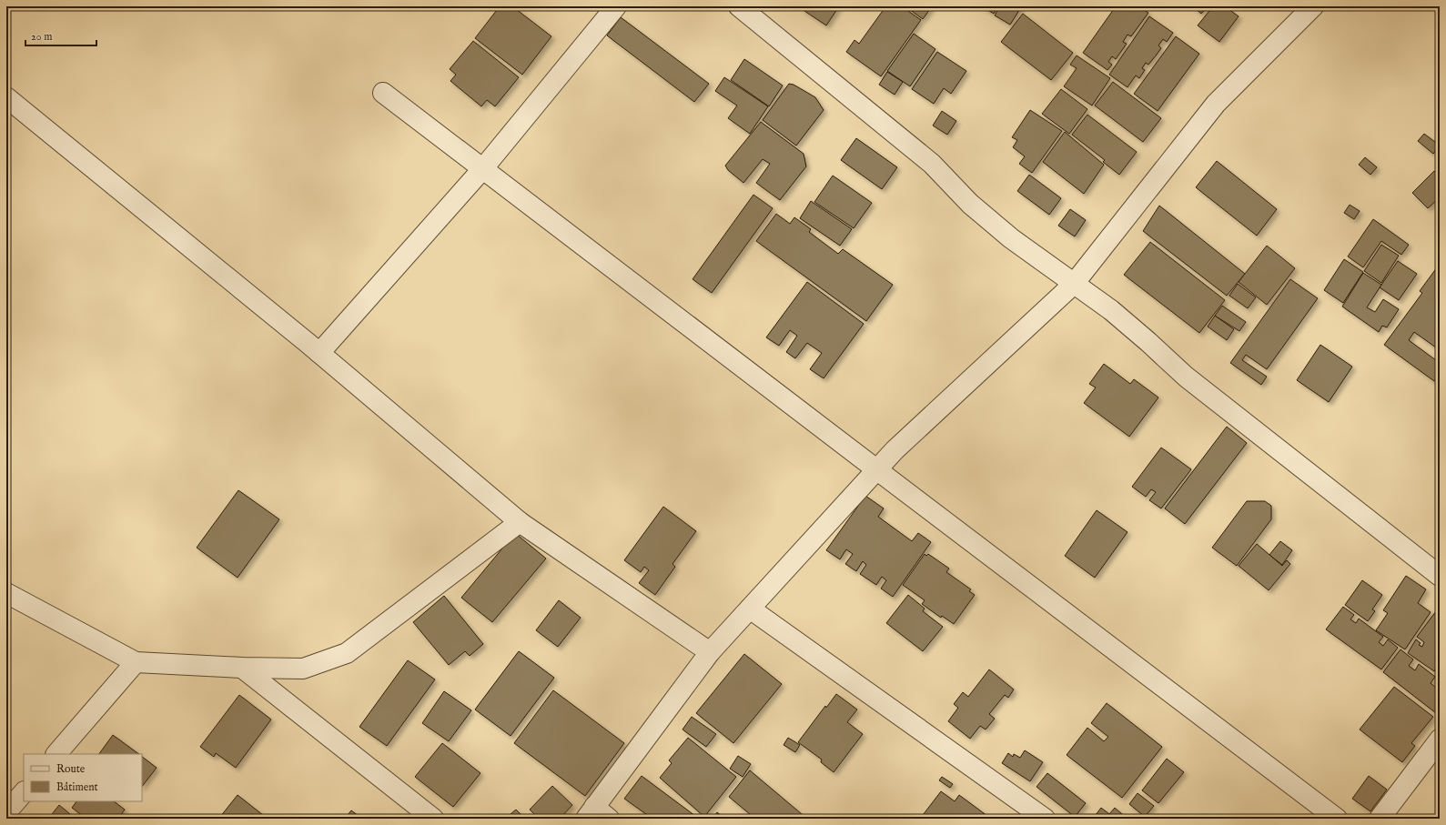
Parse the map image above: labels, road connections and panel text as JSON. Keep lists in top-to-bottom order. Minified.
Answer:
{"legend":["Route","Bâtiment"],"scale_bar":"20 m"}
